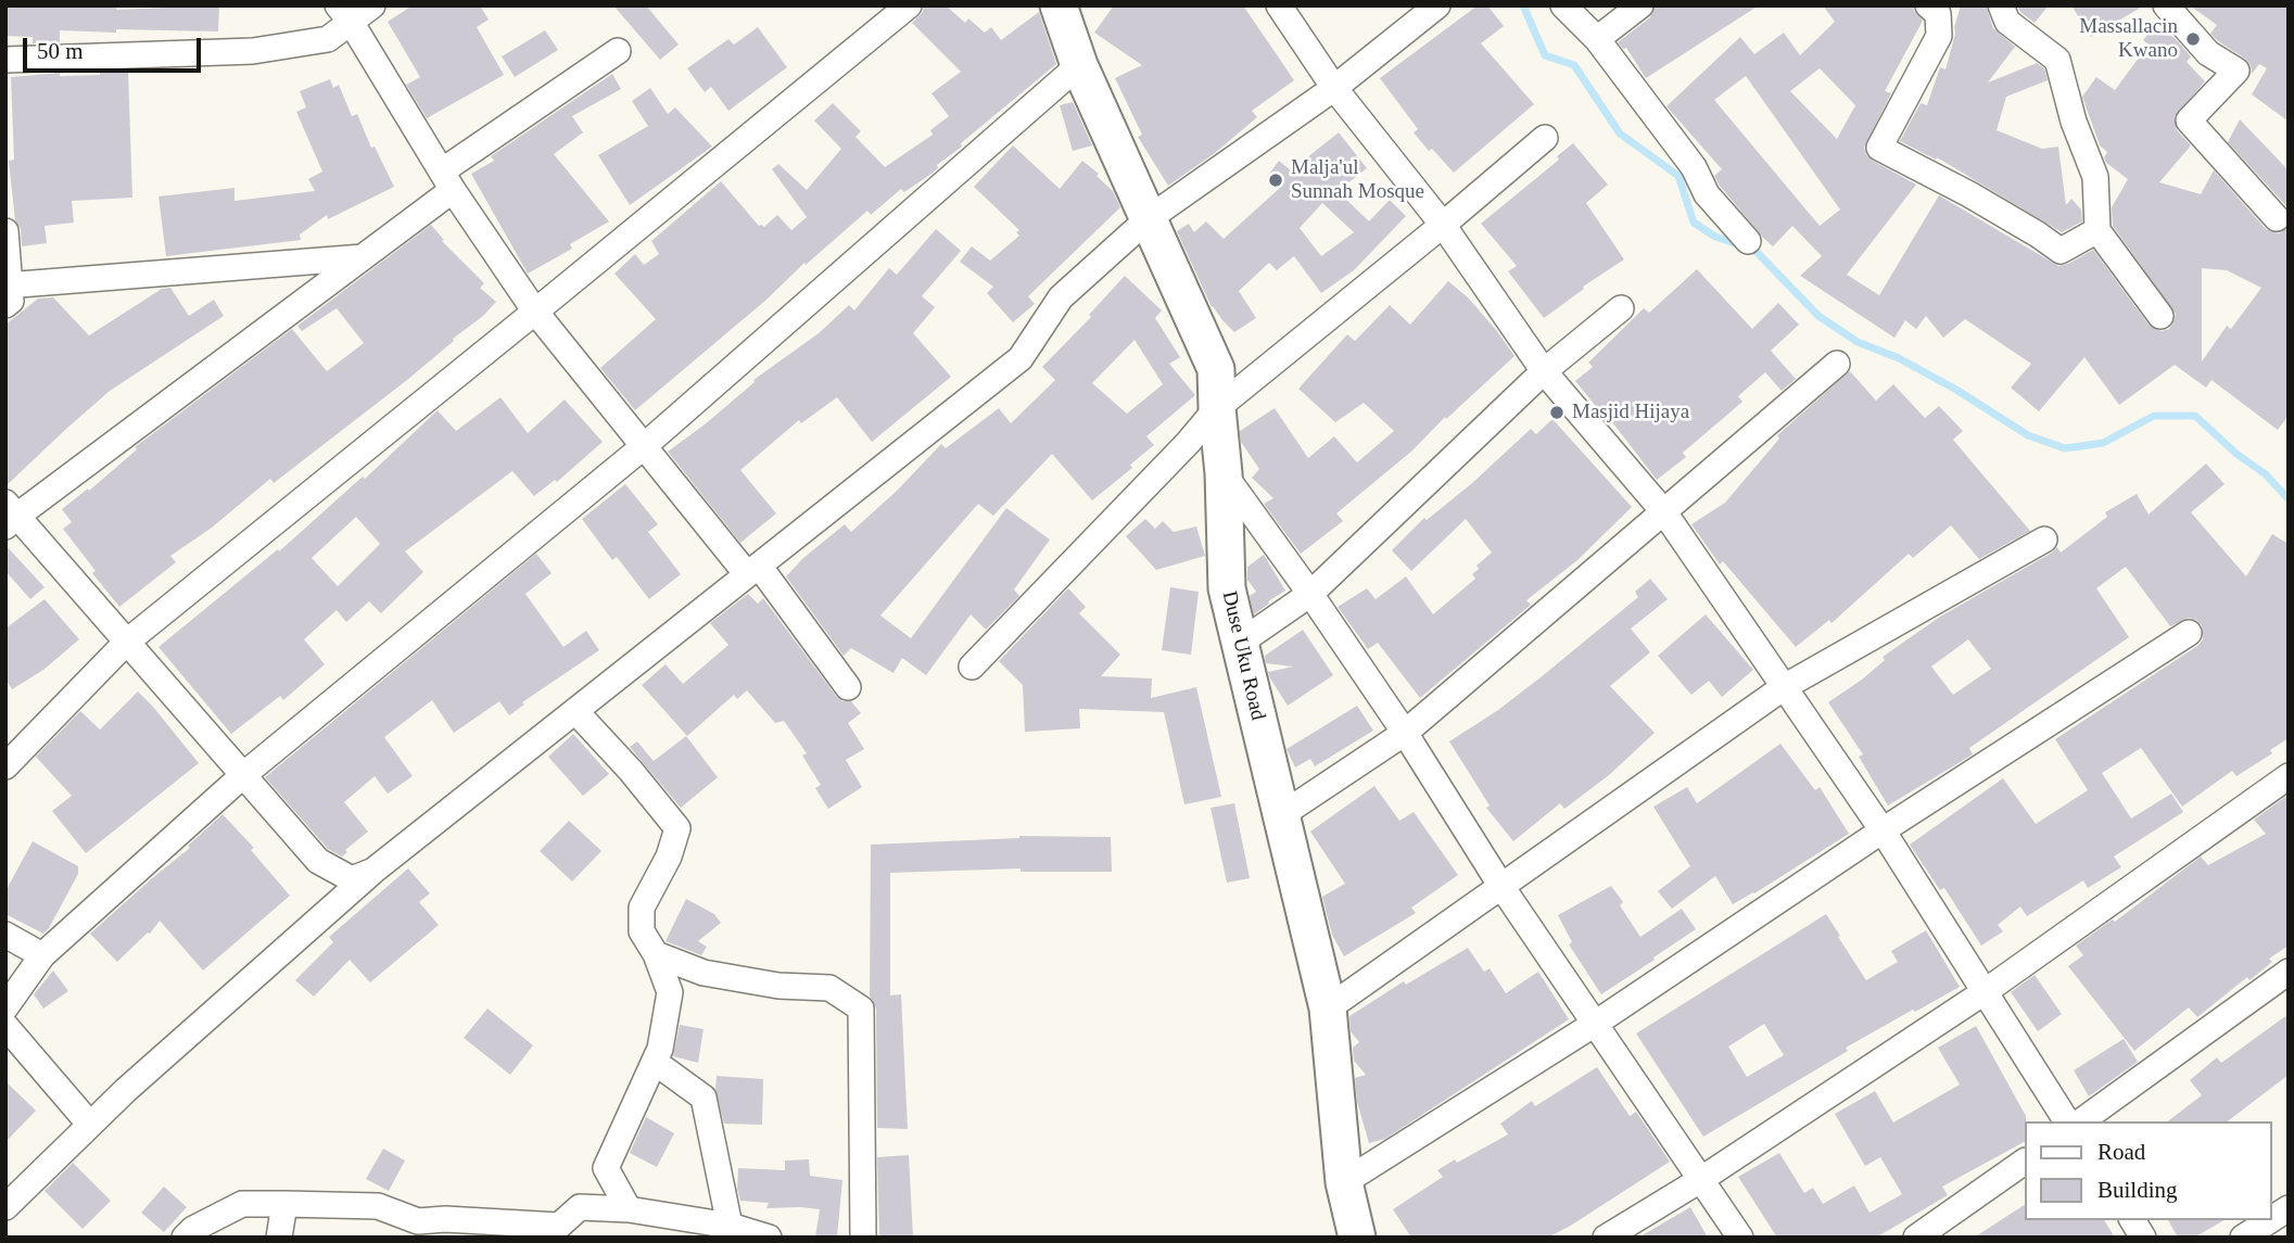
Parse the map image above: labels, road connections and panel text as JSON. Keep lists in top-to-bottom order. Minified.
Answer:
{"streets":{"street":["Duse Uku Road"]},"places":["Massallacin Kwano","Malja'ul Sunnah Mosque","Masjid Hijaya"],"legend":["Road","Building"],"scale_bar":"50 m"}
